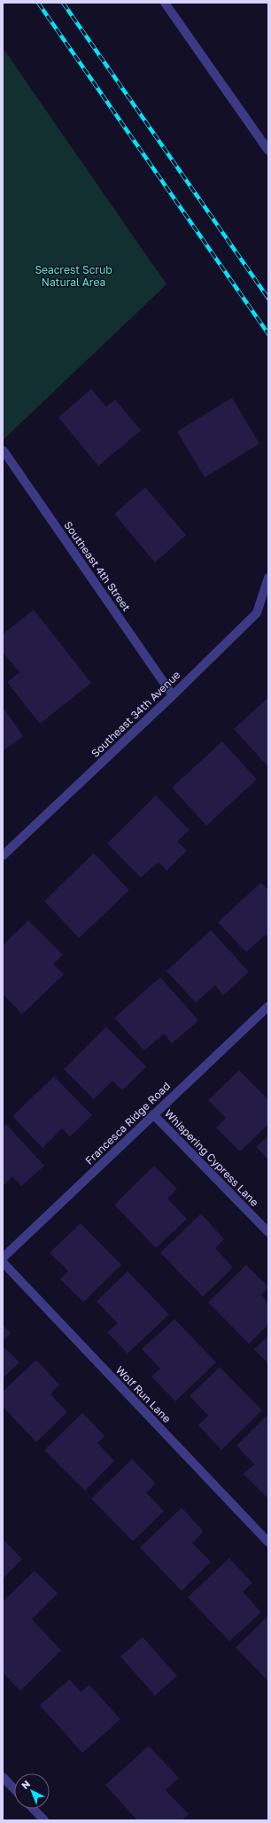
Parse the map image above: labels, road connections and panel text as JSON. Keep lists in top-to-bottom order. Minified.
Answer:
{"streets":{"street":["Southeast 4th Street","Southeast 34th Avenue","Francesca Ridge Road","Whispering Cypress Lane","Wolf Run Lane"]},"crossings":[["Southeast 4th Street","Southeast 34th Avenue"],["Francesca Ridge Road","Whispering Cypress Lane"]],"parks":["Seacrest Scrub Natural Area"],"north":"top left"}
